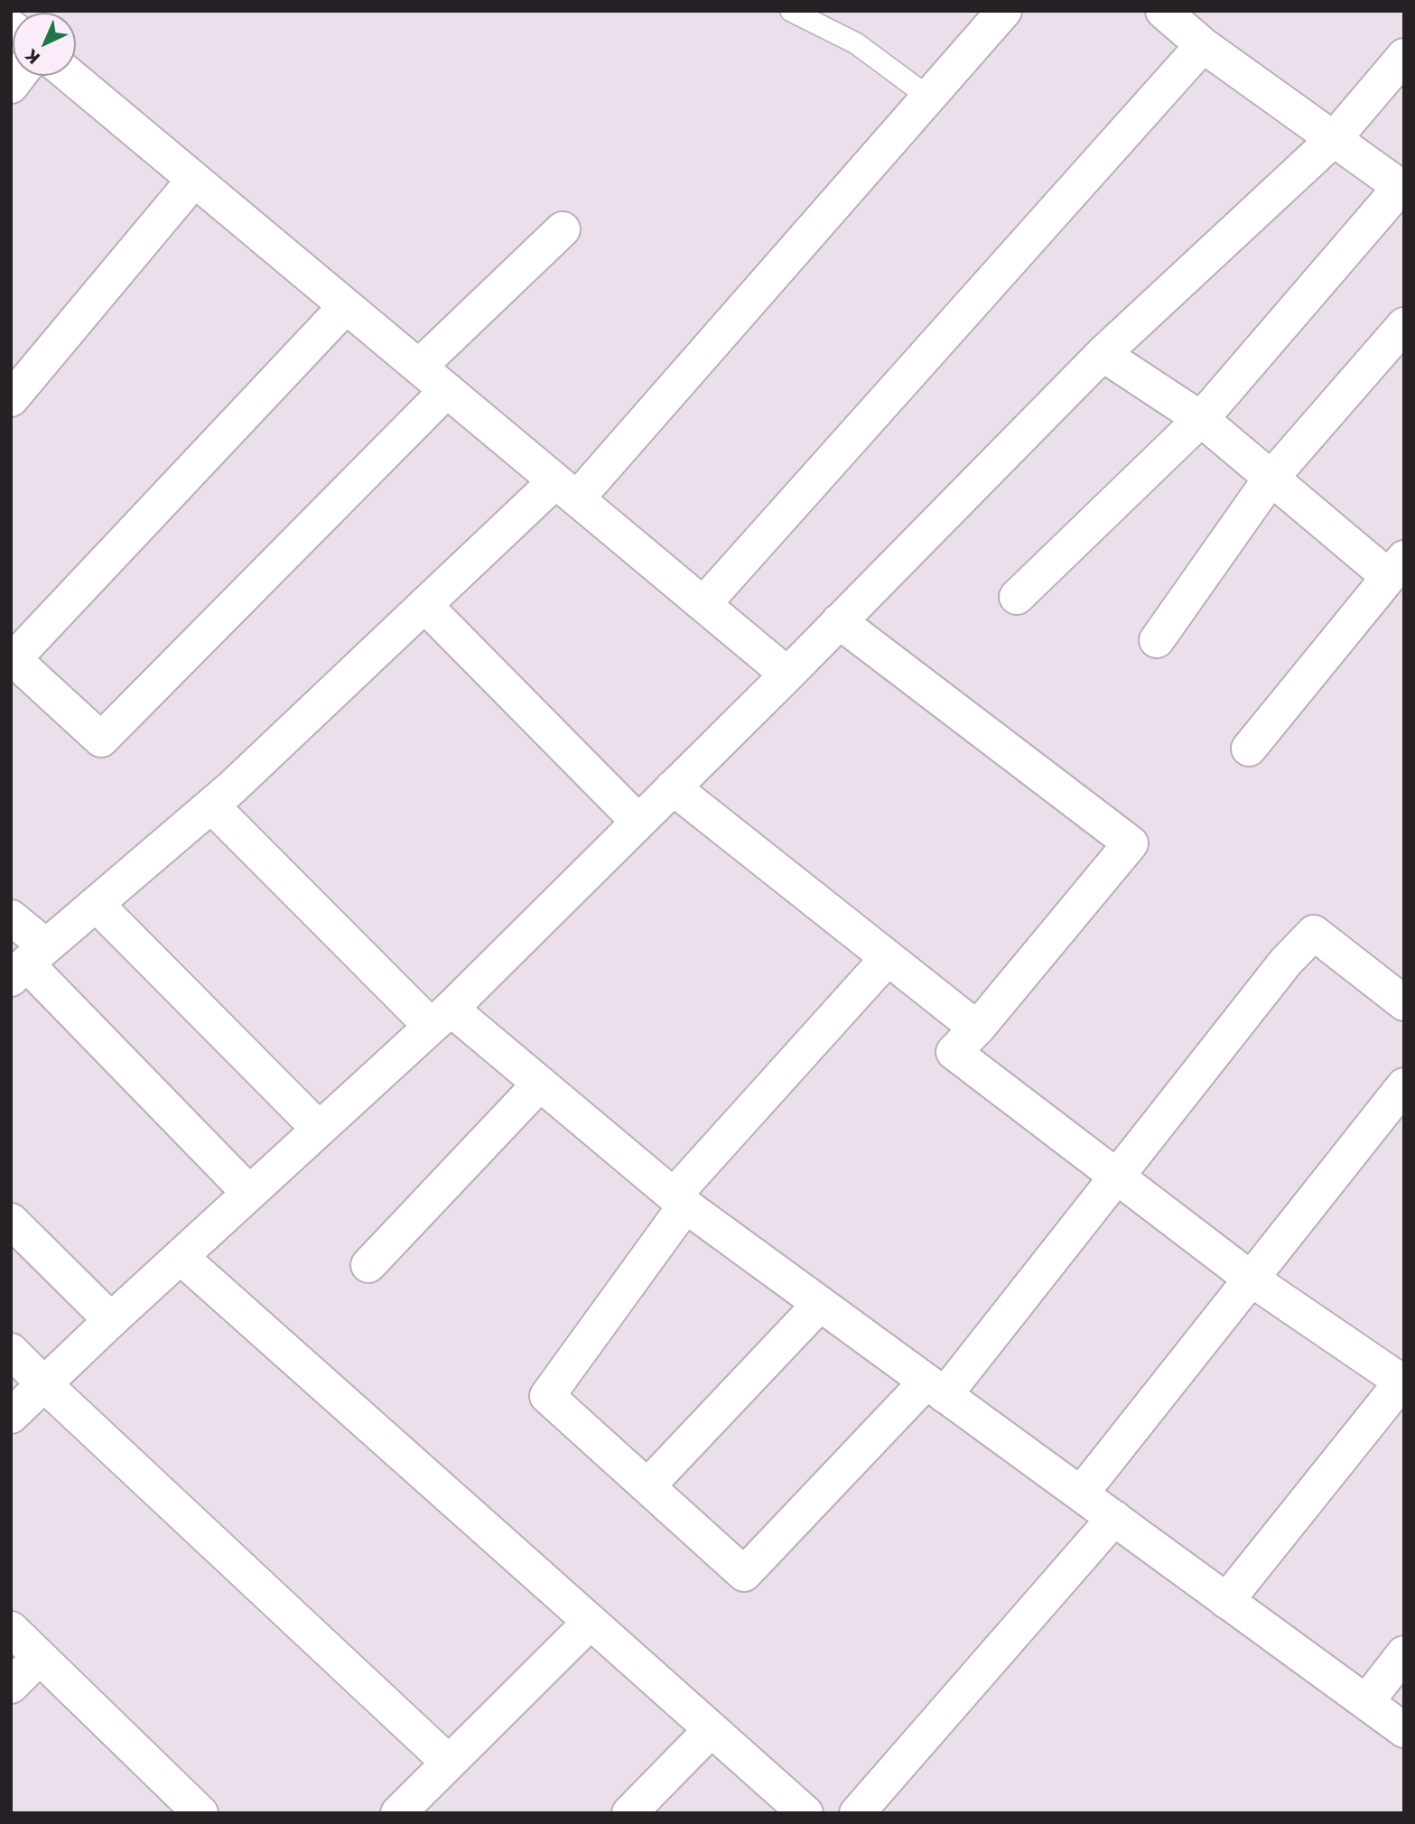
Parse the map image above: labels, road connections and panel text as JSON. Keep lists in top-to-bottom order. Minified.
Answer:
{"north":"bottom left"}
